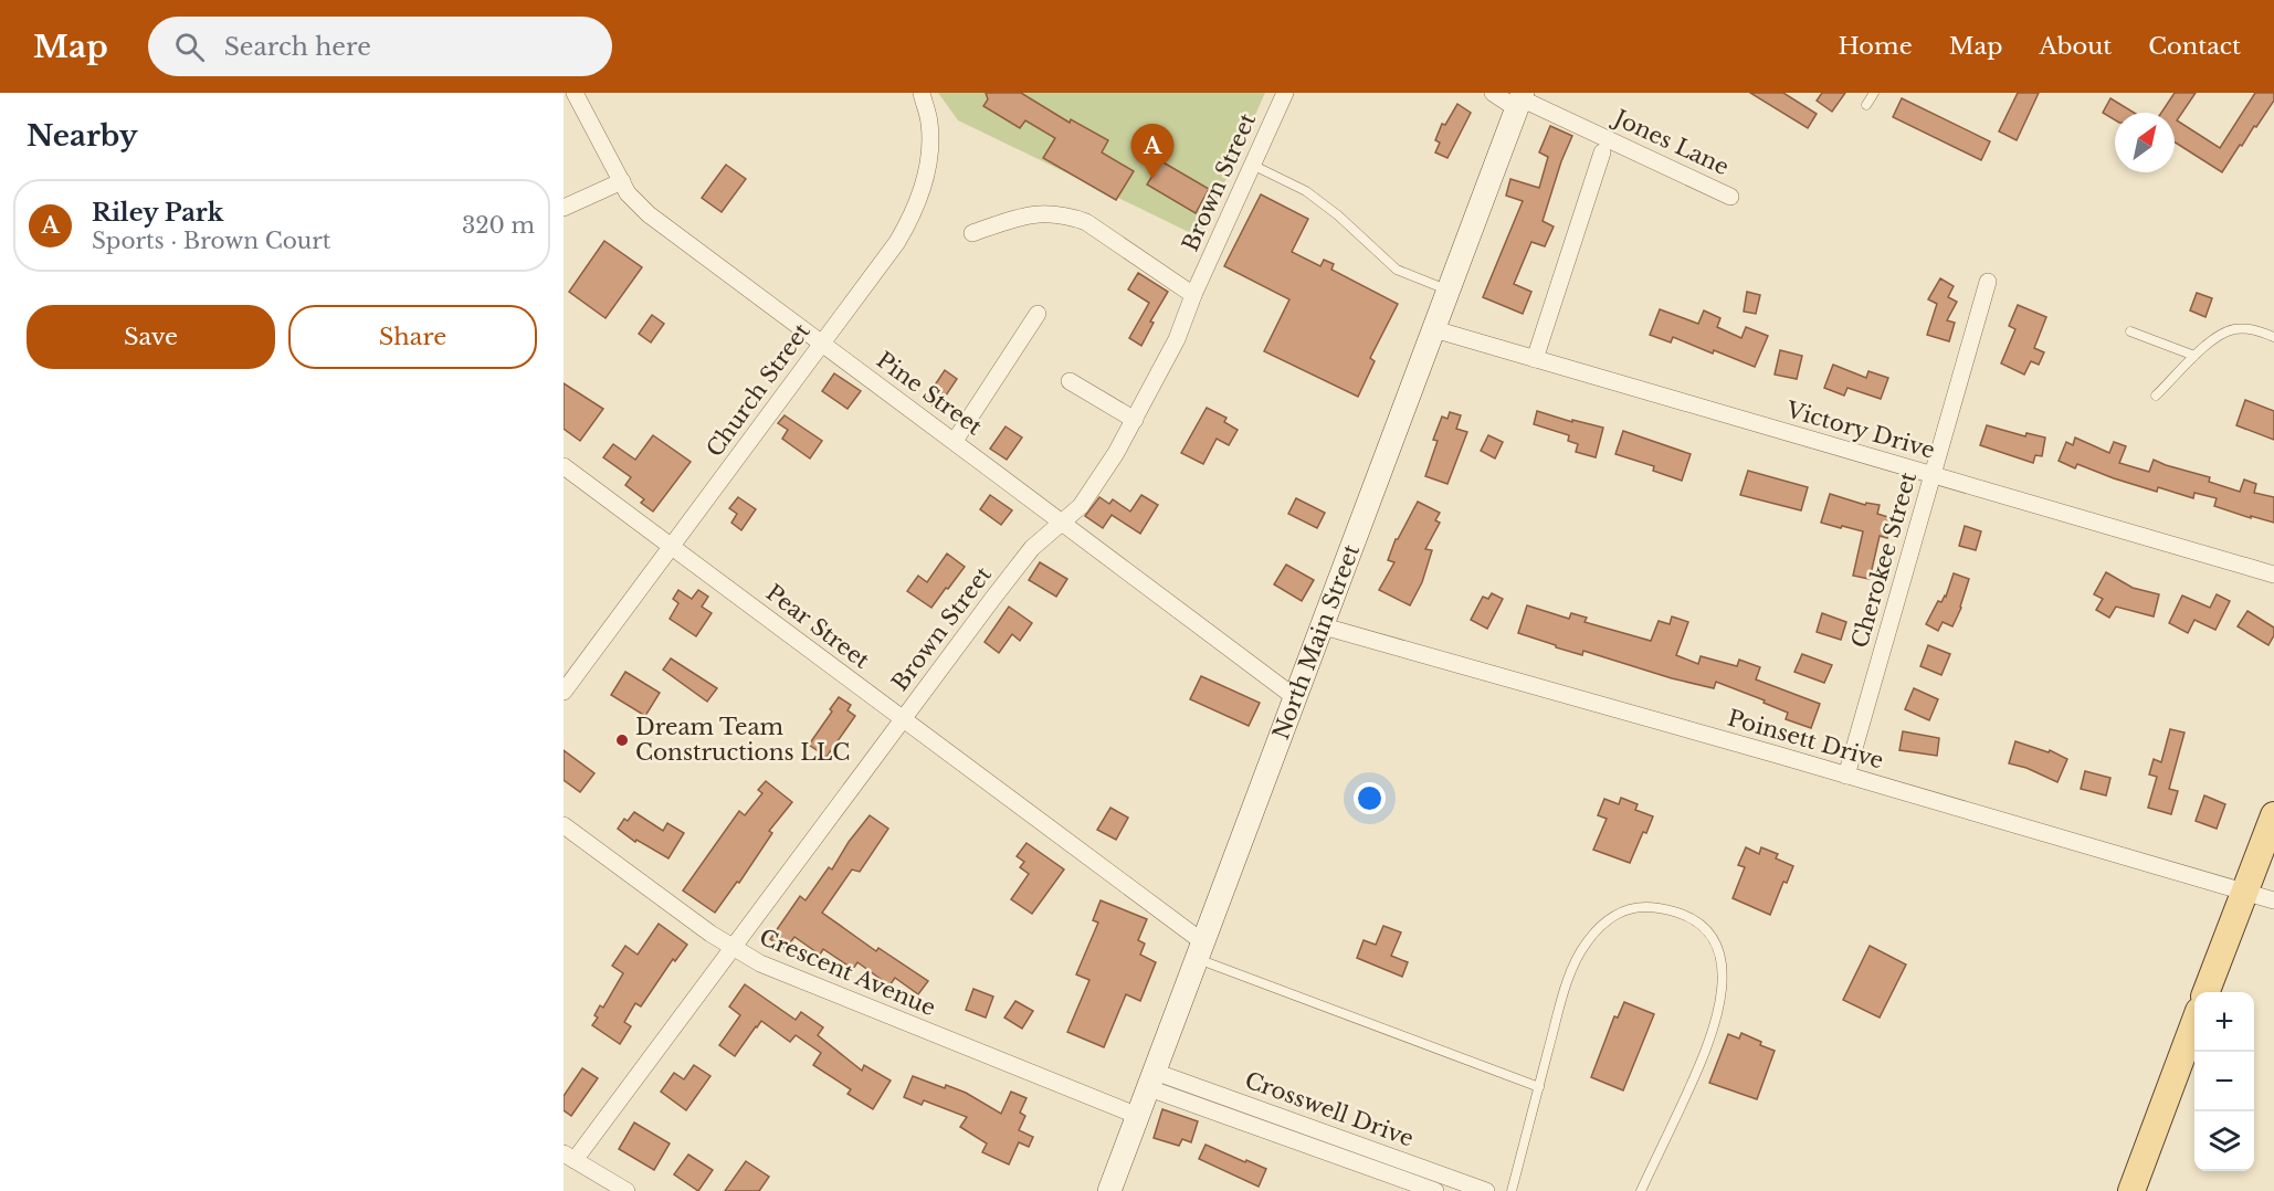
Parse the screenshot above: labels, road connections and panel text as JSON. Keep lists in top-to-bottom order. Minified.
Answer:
{"streets":{"main road":["North Main Street"],"street":["Jones Lane","Brown Street","Church Street","Pine Street","Victory Drive","Cherokee Street","Pear Street","Poinsett Drive","Crescent Avenue","Crosswell Drive"]},"crossings":[["Jones Lane","North Main Street"],["Brown Street","Pine Street"],["Brown Street","Pear Street"],["Brown Street","Crescent Avenue"],["Church Street","Pine Street"],["Church Street","Pear Street"],["Pine Street","North Main Street"],["Victory Drive","Cherokee Street"],["Victory Drive","North Main Street"],["Cherokee Street","Poinsett Drive"],["Pear Street","North Main Street"],["North Main Street","Poinsett Drive"],["North Main Street","Crescent Avenue"],["North Main Street","Crosswell Drive"]],"places":["Dream Team Constructions LLC"],"north":"top right","page":{"header":"Map","search":"Search here","nav":["Home","Map","About","Contact"],"heading":"Nearby","pins":"A","list":[{"mark":"A","name":"Riley Park","note":"Sports · Brown Court","value":"320 m"}],"buttons":["Save","Share"],"map_buttons":["+","−"]}}
